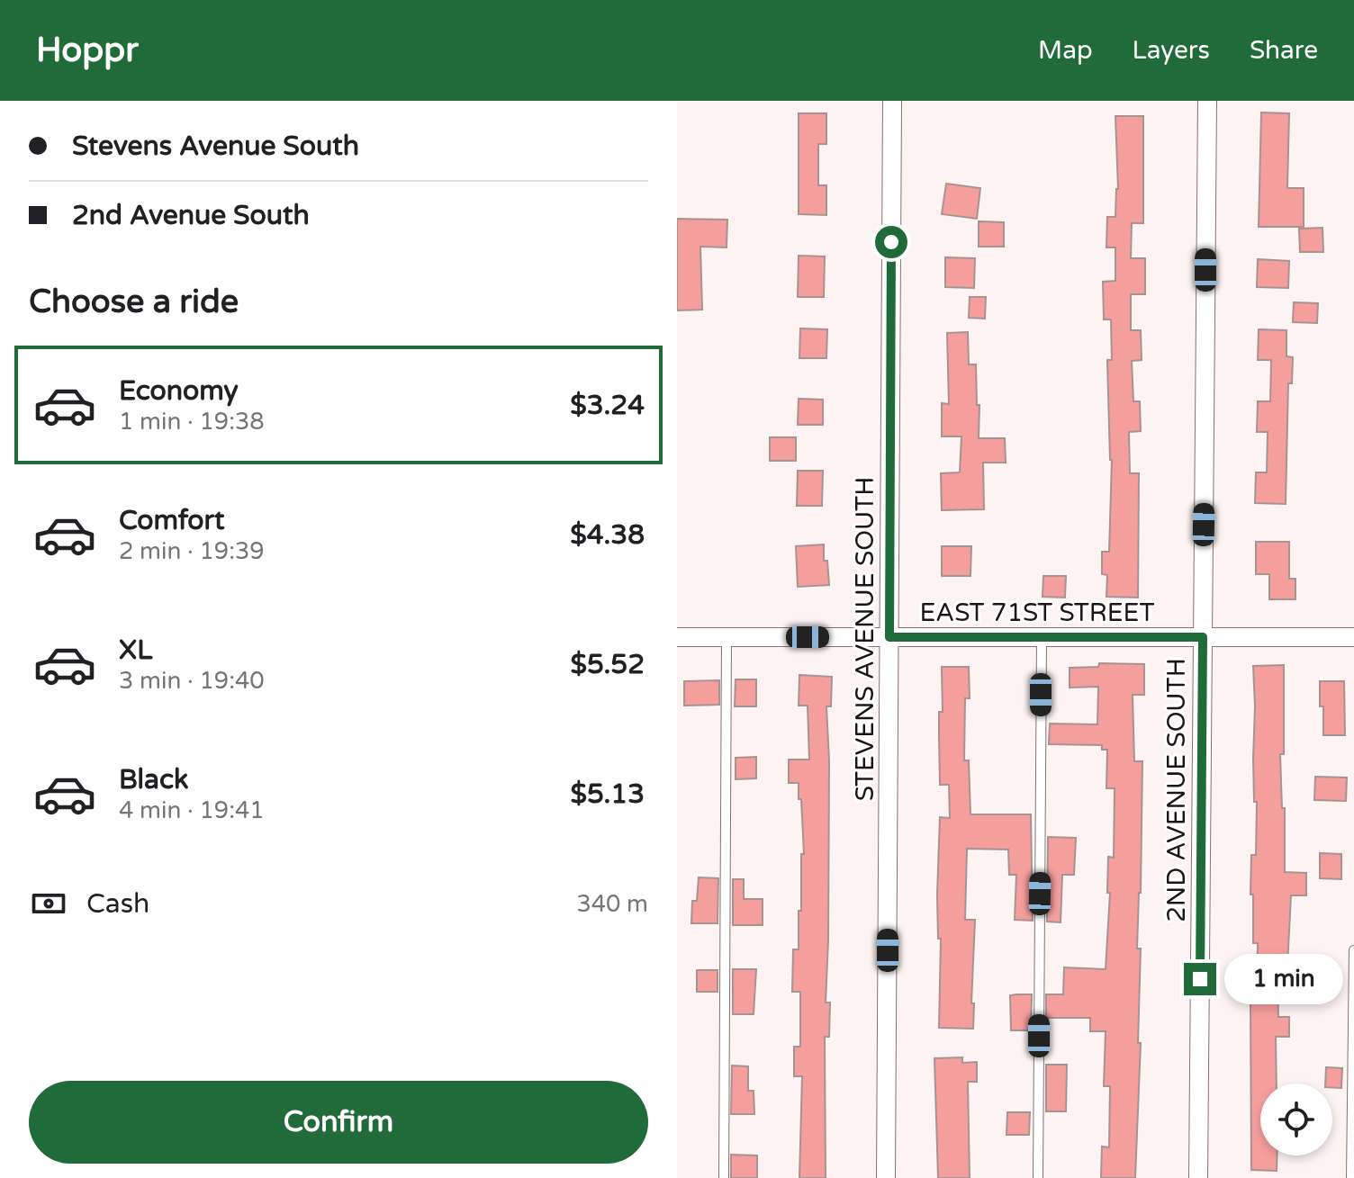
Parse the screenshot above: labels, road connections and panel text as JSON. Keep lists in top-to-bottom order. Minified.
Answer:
{"streets":{"street":["EAST 71ST STREET","STEVENS AVENUE SOUTH","2ND AVENUE SOUTH"]},"crossings":[["EAST 71ST STREET","STEVENS AVENUE SOUTH"],["EAST 71ST STREET","2ND AVENUE SOUTH"]],"page":{"header":"Hoppr","nav":["Map","Layers","Share"],"banner":["Stevens Avenue South","2nd Avenue South"],"heading":"Choose a ride","list":[{"name":"Economy","note":"1 min · 19:38","value":"$3.24"},{"name":"Comfort","note":"2 min · 19:39","value":"$4.38"},{"name":"XL","note":"3 min · 19:40","value":"$5.52"},{"name":"Black","note":"4 min · 19:41","value":"$5.13"}],"pay":["Cash","340 m"],"bubble":"1 min","buttons":"Confirm"}}
